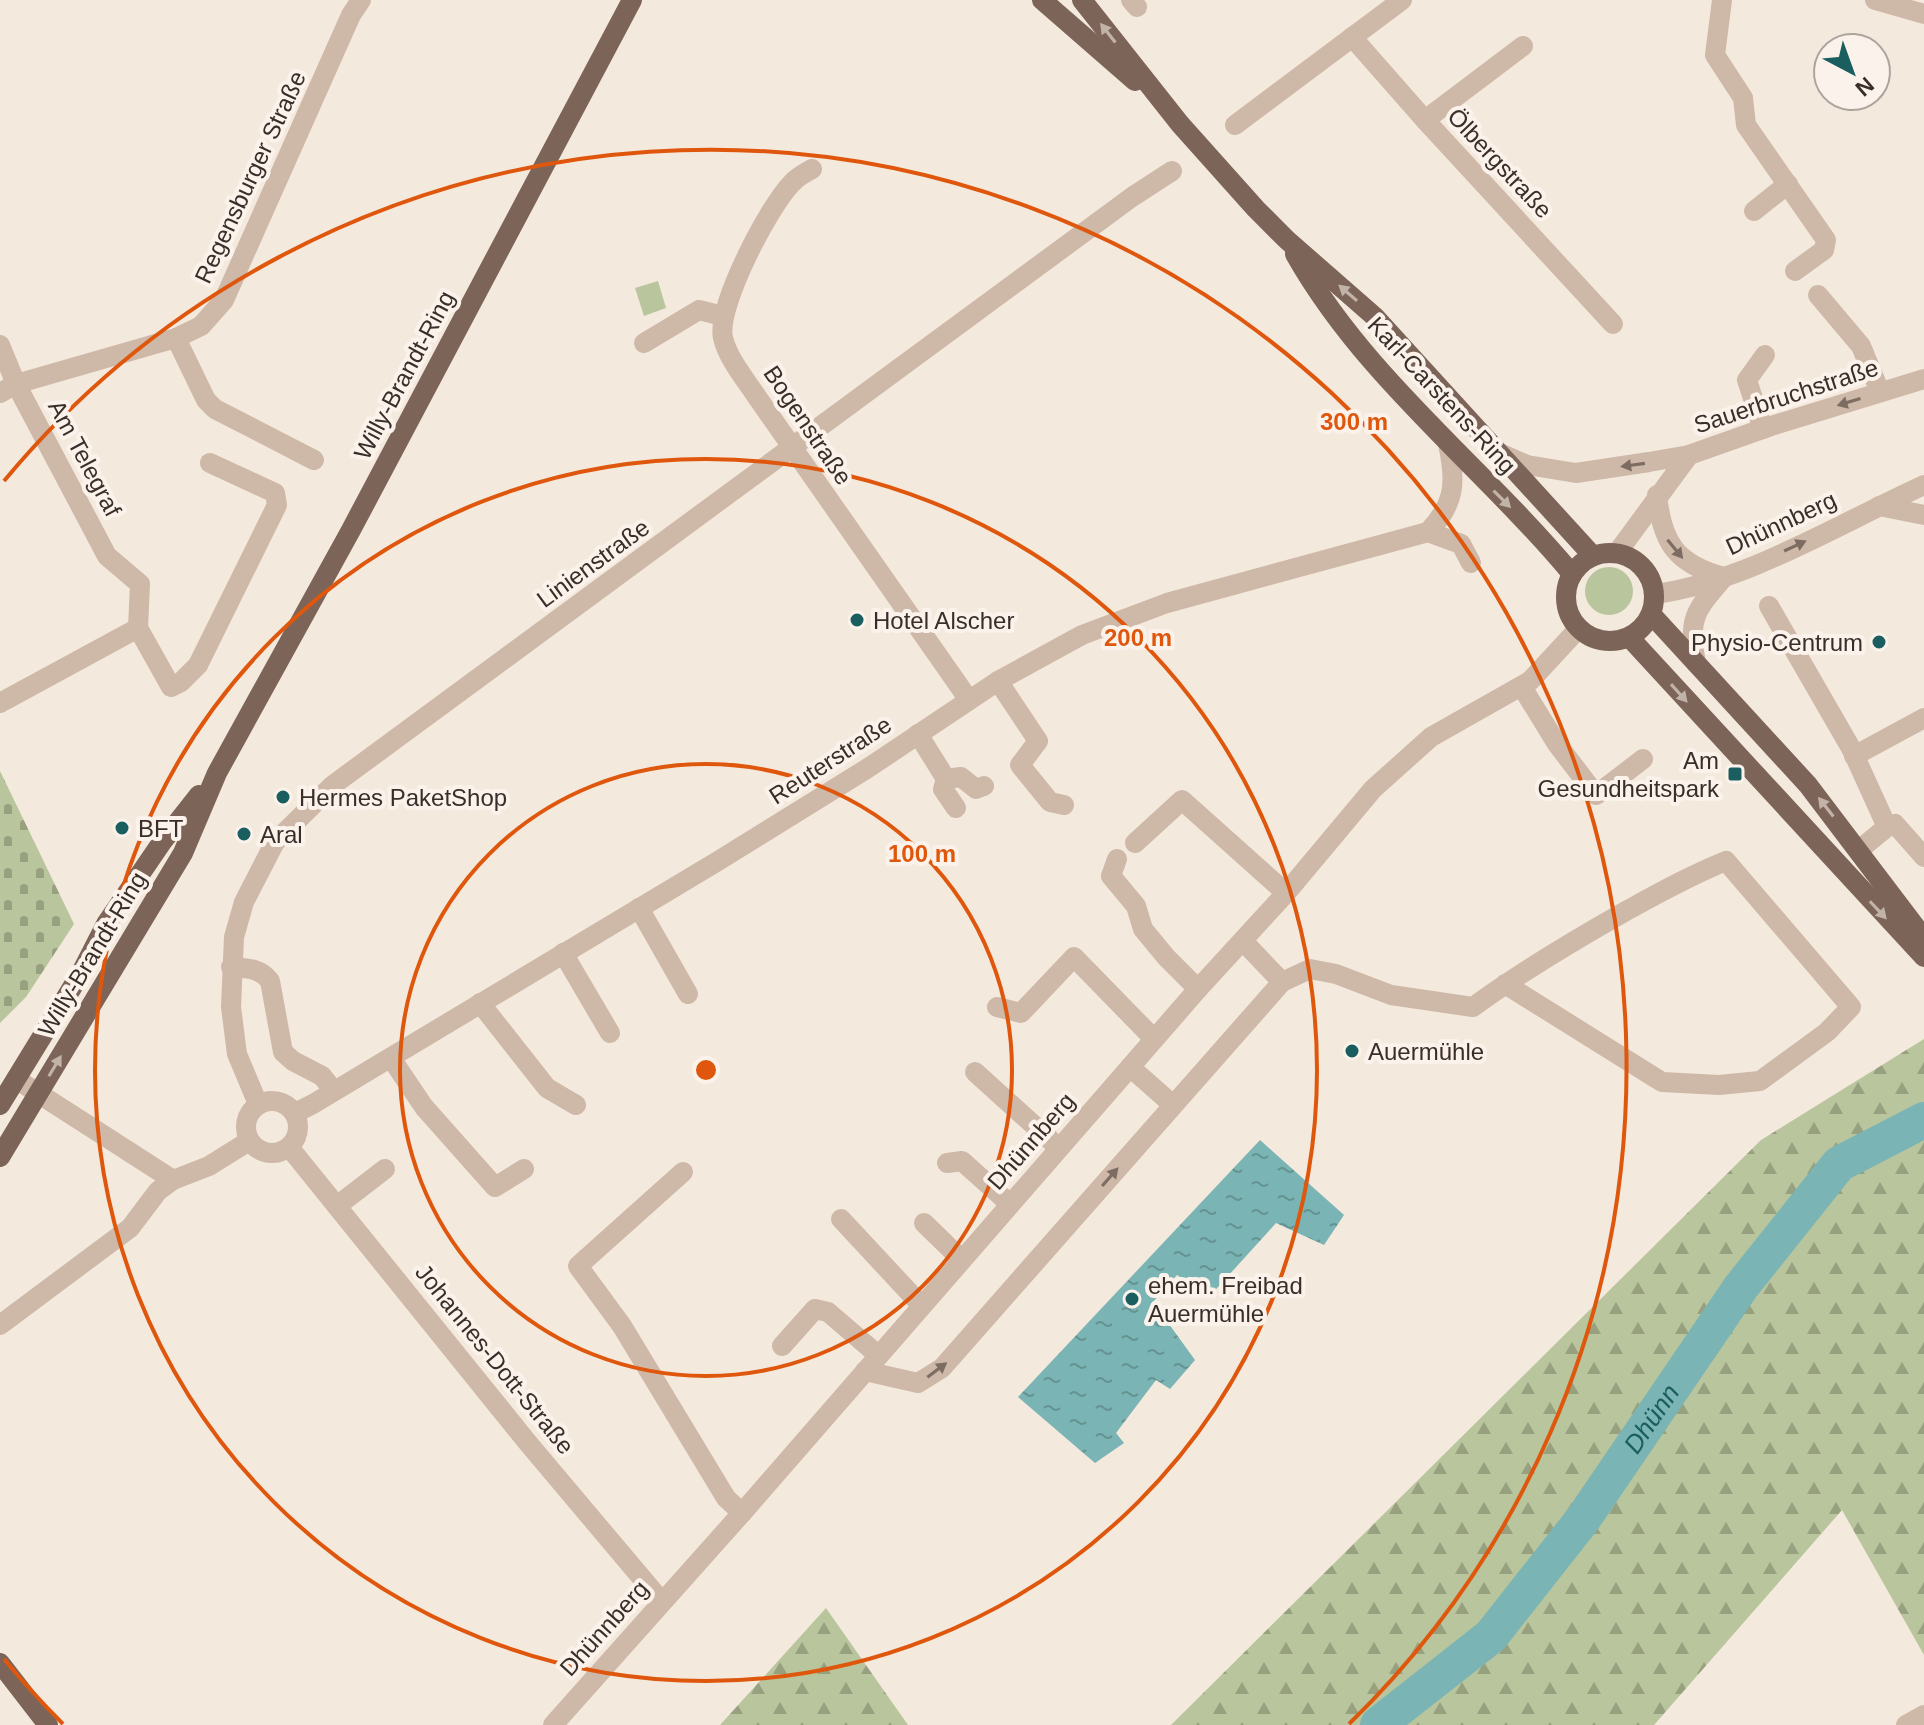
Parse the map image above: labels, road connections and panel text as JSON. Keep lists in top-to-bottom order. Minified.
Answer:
{"streets":{"main road":["Willy-Brandt-Ring","Karl-Carstens-Ring"],"street":["Ölbergstraße","Regensburger Straße","Sauerbruchstraße","Bogenstraße","Am Telegraf","Dhünnberg","Linienstraße","Reuterstraße","Johannes-Dott-Straße"]},"crossings":[["Regensburger Straße","Am Telegraf"],["Karl-Carstens-Ring","Sauerbruchstraße"],["Karl-Carstens-Ring","Dhünnberg"],["Sauerbruchstraße","Dhünnberg"],["Bogenstraße","Linienstraße"],["Bogenstraße","Reuterstraße"],["Dhünnberg","Johannes-Dott-Straße"],["Linienstraße","Reuterstraße"],["Linienstraße","Johannes-Dott-Straße"],["Reuterstraße","Johannes-Dott-Straße"]],"water":["Dhünn"],"places":{"other":["Hotel Alscher","Physio-Centrum","Hermes PaketShop","BFT","Aral","Auermühle","ehem. Freibad Auermühle"],"transit":["Am Gesundheitspark"]},"north":"bottom right","rings":["300 m","200 m","100 m"]}
